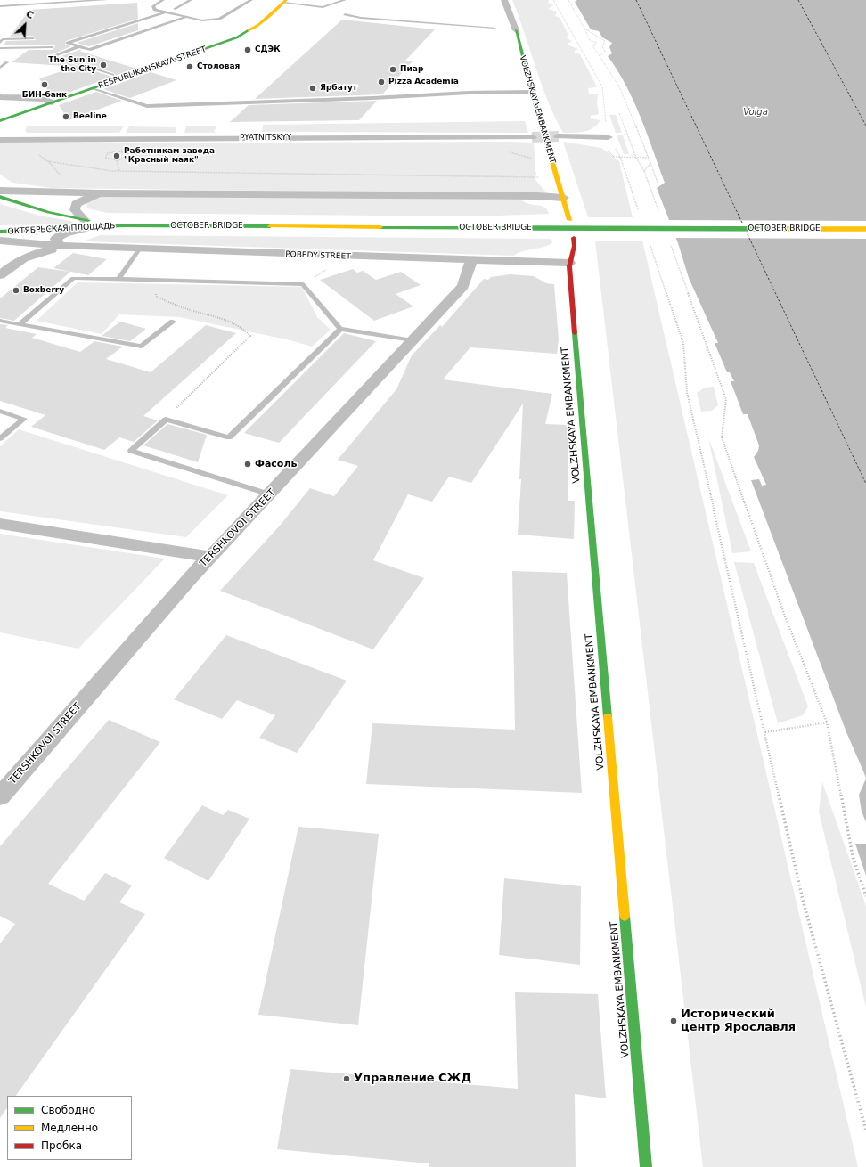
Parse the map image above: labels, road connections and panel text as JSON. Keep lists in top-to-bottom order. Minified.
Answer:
{"streets":{"main road":["RESPUBLIKANSKAYA STREET","VOLZHSKAYA EMBANKMENT","OCTOBER BRIDGE","ОКТЯБРЬСКАЯ ПЛОЩАДЬ"],"street":["PYATNITSKYY","POBEDY STREET","TERSHKOVOI STREET"]},"crossings":[["VOLZHSKAYA EMBANKMENT","POBEDY STREET"],["OCTOBER BRIDGE","ОКТЯБРЬСКАЯ ПЛОЩАДЬ"],["POBEDY STREET","TERSHKOVOI STREET"]],"water":["Volga"],"places":["СДЭК","The Sun in the City","Столовая","Пиар","Pizza Academia","БИН-банк","Ярбатут","Beeline","Работникам завода \"Красный маяк\"","Boxberry","Фасоль","Исторический центр Ярославля","Управление СЖД"],"legend":["Свободно","Медленно","Пробка"],"north":"top right"}
